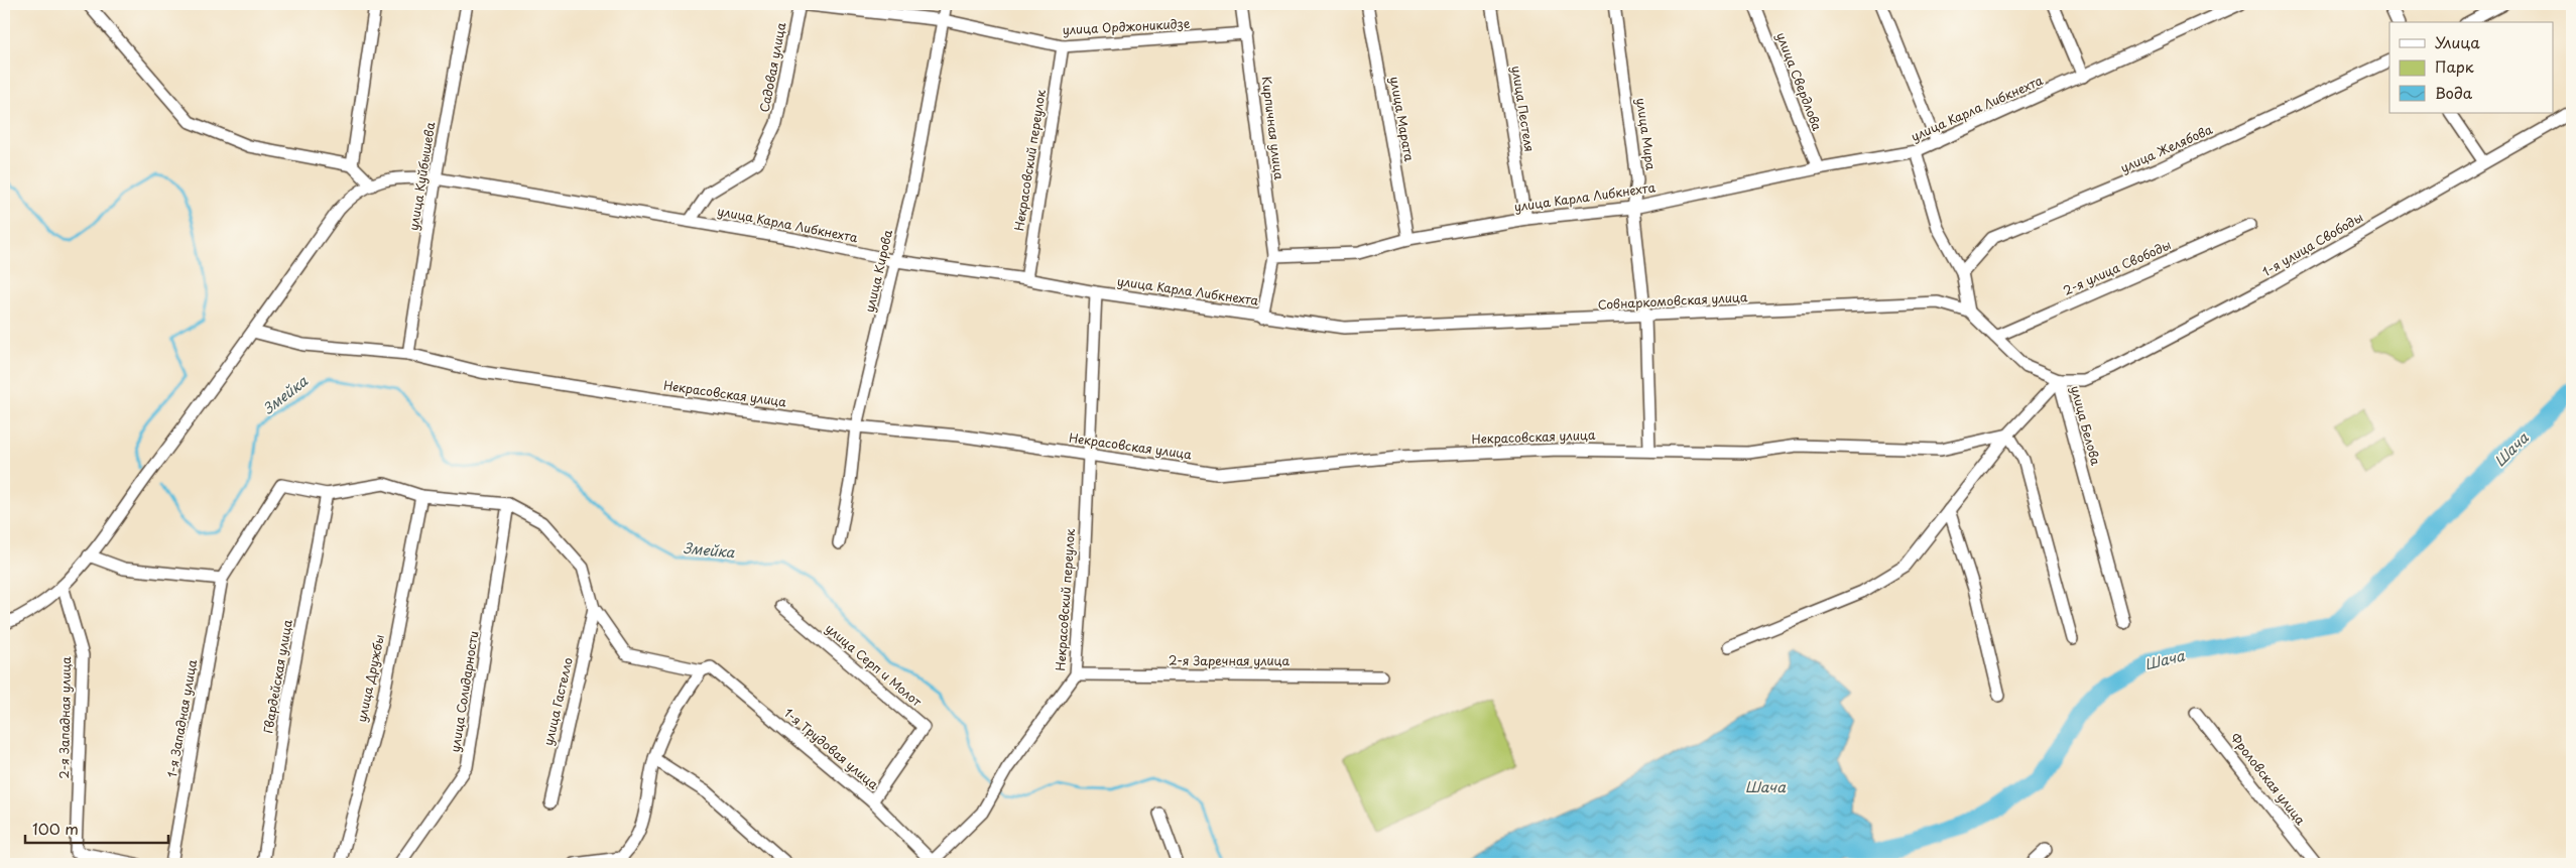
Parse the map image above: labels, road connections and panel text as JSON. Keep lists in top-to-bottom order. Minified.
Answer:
{"streets":{"street":["улица Орджоникидзе","Садовая улица","улица Свердлова","улица Пестеля","улица Карла Либкнехта","улица Марата","Кирпичная улица","улица Мира","улица Желябова","Некрасовский переулок","улица Куйбышева","1-я улица Свободы","2-я улица Свободы","улица Кирова","Совнаркомовская улица","Некрасовская улица","улица Белова","2-я Заречная улица","улица Серп и Молот","Гвардейская улица","улица Дружбы","улица Солидарности","улица Гастелло","2-я Западная улица","1-я Западная улица","1-я Трудовая улица","Фроловская улица"]},"crossings":[["улица Орджоникидзе","Садовая улица"],["улица Орджоникидзе","Кирпичная улица"],["улица Орджоникидзе","Некрасовский переулок"],["улица Орджоникидзе","улица Кирова"],["Садовая улица","улица Карла Либкнехта"],["улица Свердлова","улица Карла Либкнехта"],["улица Пестеля","улица Карла Либкнехта"],["улица Карла Либкнехта","улица Марата"],["улица Карла Либкнехта","Кирпичная улица"],["улица Карла Либкнехта","улица Мира"],["улица Карла Либкнехта","Некрасовский переулок"],["улица Карла Либкнехта","улица Куйбышева"],["улица Карла Либкнехта","улица Кирова"],["улица Карла Либкнехта","Совнаркомовская улица"],["улица Карла Либкнехта","Некрасовская улица"],["улица Карла Либкнехта","2-я Западная улица"],["улица Мира","Совнаркомовская улица"],["улица Мира","Некрасовская улица"],["Некрасовский переулок","Некрасовская улица"],["Некрасовский переулок","2-я Заречная улица"],["Некрасовский переулок","1-я Трудовая улица"],["улица Куйбышева","Некрасовская улица"],["1-я улица Свободы","улица Белова"],["улица Кирова","Некрасовская улица"],["Некрасовская улица","улица Белова"],["улица Серп и Молот","1-я Трудовая улица"]],"water":["Змейка","Шача"],"legend":["Улица","Парк","Вода"],"scale_bar":"100 m"}
